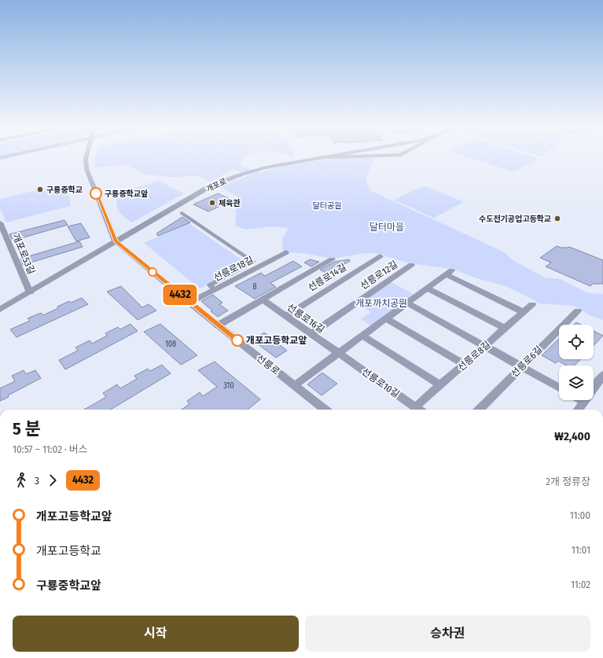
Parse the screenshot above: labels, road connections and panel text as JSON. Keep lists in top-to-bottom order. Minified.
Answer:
{"streets":{"street":["개포로","개포로53길","선릉로18길","선릉로12길","선릉로14길","선릉로16길","선릉로8길","선릉로6길","선릉로","선릉로10길"]},"crossings":[["개포로","개포로53길"],["개포로","선릉로"],["선릉로18길","선릉로"],["선릉로12길","선릉로16길"],["선릉로14길","선릉로16길"],["선릉로16길","선릉로10길"]],"districts":["달터마을"],"parks":["달터공원","개포까치공원"],"places":["구룡중학교","구룡중학교앞","체육관","수도전기공업고등학교","개포고등학교앞"],"lines":["bus line 4432"],"house_numbers":["8","108","310"],"page":{"on_map":"4432","heading":["5 분","10:57 – 11:02 · 버스","₩2,400"],"legs":["3","4432","2개 정류장"],"list":[{"name":"개포고등학교앞","value":"11:00"},{"name":"개포고등학교","value":"11:01"},{"name":"구룡중학교앞","value":"11:02"}],"buttons":["시작","승차권"]}}
